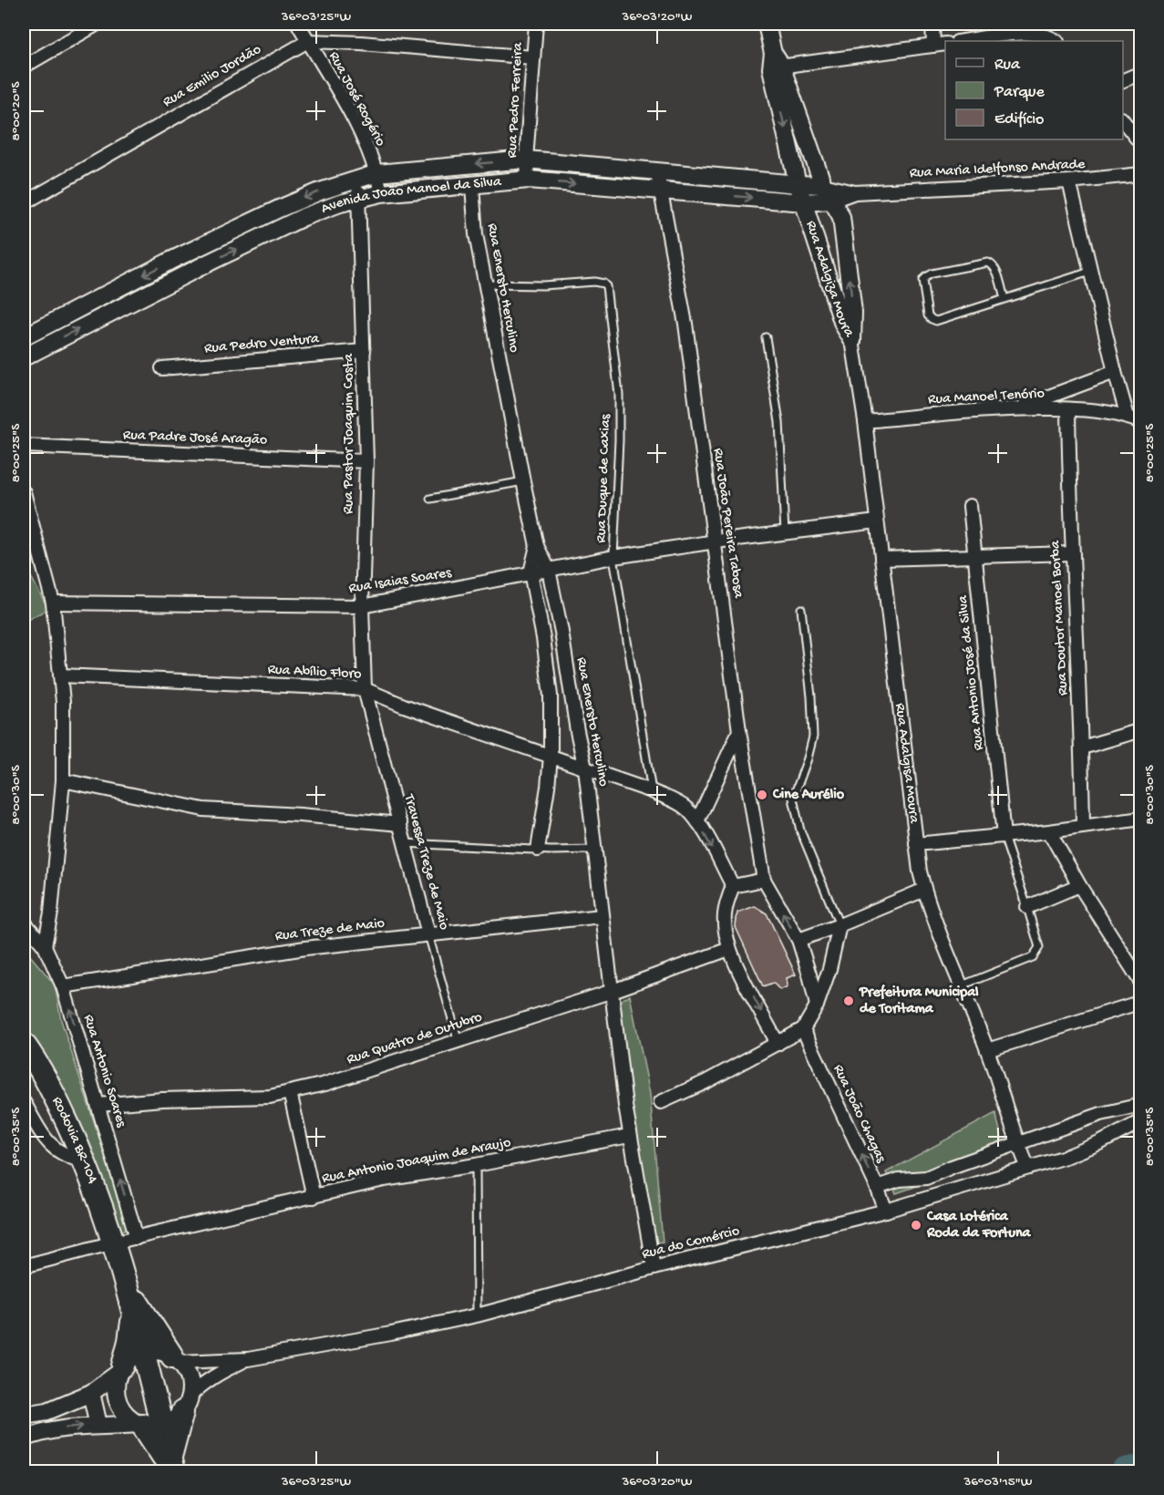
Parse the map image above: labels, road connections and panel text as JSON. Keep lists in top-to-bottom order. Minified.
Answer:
{"streets":{"highway":["Rodovia BR-104"],"street":["Rua Emilio Jordão","Rua José Rogério","Rua Pedro Ferreira","Rua Maria Idelfonso Andrade","Avenida João Manoel da Silva","Rua Adalgiza Moura","Rua Enersto Herculino","Rua Pedro Ventura","Rua Manoel Tenório","Rua Pastor Joaquim Costa","Rua Padre José Aragão","Rua João Pereira Tabosa","Rua Isaias Soares","Rua Doutor Manoel Borba","Rua Abílio Floro","Rua Antonio José da Silva","Rua Adalgisa Moura","Travessa Treze de Maio","Rua Treze de Maio","Rua Quatro de Outubro","Rua Antonio Soares","Rua João Chagas","Rua Antonio Joaquim de Araujo","Rua do Comércio"],"lane":["Rua Duque de Caxias"]},"crossings":[["Rua Emilio Jordão","Rua José Rogério"],["Rua José Rogério","Avenida João Manoel da Silva"],["Rua Pedro Ferreira","Avenida João Manoel da Silva"],["Rua Maria Idelfonso Andrade","Avenida João Manoel da Silva"],["Rua Maria Idelfonso Andrade","Rua Adalgiza Moura"],["Avenida João Manoel da Silva","Rua Adalgiza Moura"],["Avenida João Manoel da Silva","Rua Enersto Herculino"],["Avenida João Manoel da Silva","Rua Pastor Joaquim Costa"],["Avenida João Manoel da Silva","Rua João Pereira Tabosa"],["Rua Adalgiza Moura","Rua Adalgisa Moura"],["Rua Enersto Herculino","Rua Duque de Caxias"],["Rua Enersto Herculino","Rua Isaias Soares"],["Rua Enersto Herculino","Rua Abílio Floro"],["Rua Enersto Herculino","Rua Treze de Maio"],["Rua Enersto Herculino","Rua Quatro de Outubro"],["Rua Enersto Herculino","Rua Antonio Joaquim de Araujo"],["Rua Enersto Herculino","Rua do Comércio"],["Rua Pedro Ventura","Rua Pastor Joaquim Costa"],["Rua Manoel Tenório","Rua Doutor Manoel Borba"],["Rua Manoel Tenório","Rua Adalgisa Moura"],["Rua Pastor Joaquim Costa","Rua Padre José Aragão"],["Rua Pastor Joaquim Costa","Rua Isaias Soares"],["Rua Pastor Joaquim Costa","Rua Abílio Floro"],["Rua Pastor Joaquim Costa","Travessa Treze de Maio"],["Rua Duque de Caxias","Rua Isaias Soares"],["Rua Duque de Caxias","Rua Abílio Floro"],["Rua João Pereira Tabosa","Rua Isaias Soares"],["Rua Isaias Soares","Rua Adalgisa Moura"],["Rua Abílio Floro","Travessa Treze de Maio"],["Rua Adalgisa Moura","Rua do Comércio"],["Travessa Treze de Maio","Rua Treze de Maio"],["Travessa Treze de Maio","Rua Quatro de Outubro"],["Rua Treze de Maio","Rua Antonio Soares"],["Rua Quatro de Outubro","Rua Antonio Soares"],["Rua Antonio Soares","Rua Antonio Joaquim de Araujo"],["Rua João Chagas","Rua do Comércio"],["Rodovia BR-104","Rua Antonio Joaquim de Araujo"]],"one_way":["Rua Antonio Soares","Rua João Chagas"],"places":["Cine Aurélio","Prefeitura Municipal de Toritama","Casa Lotérica Roda da Fortuna"],"legend":["Rua","Parque","Edifício"],"coordinates":["36°03'25\"W","36°03'20\"W","8°00'20\"S","8°00'25\"S","8°00'30\"S","8°00'35\"S","36°03'15\"W"]}
